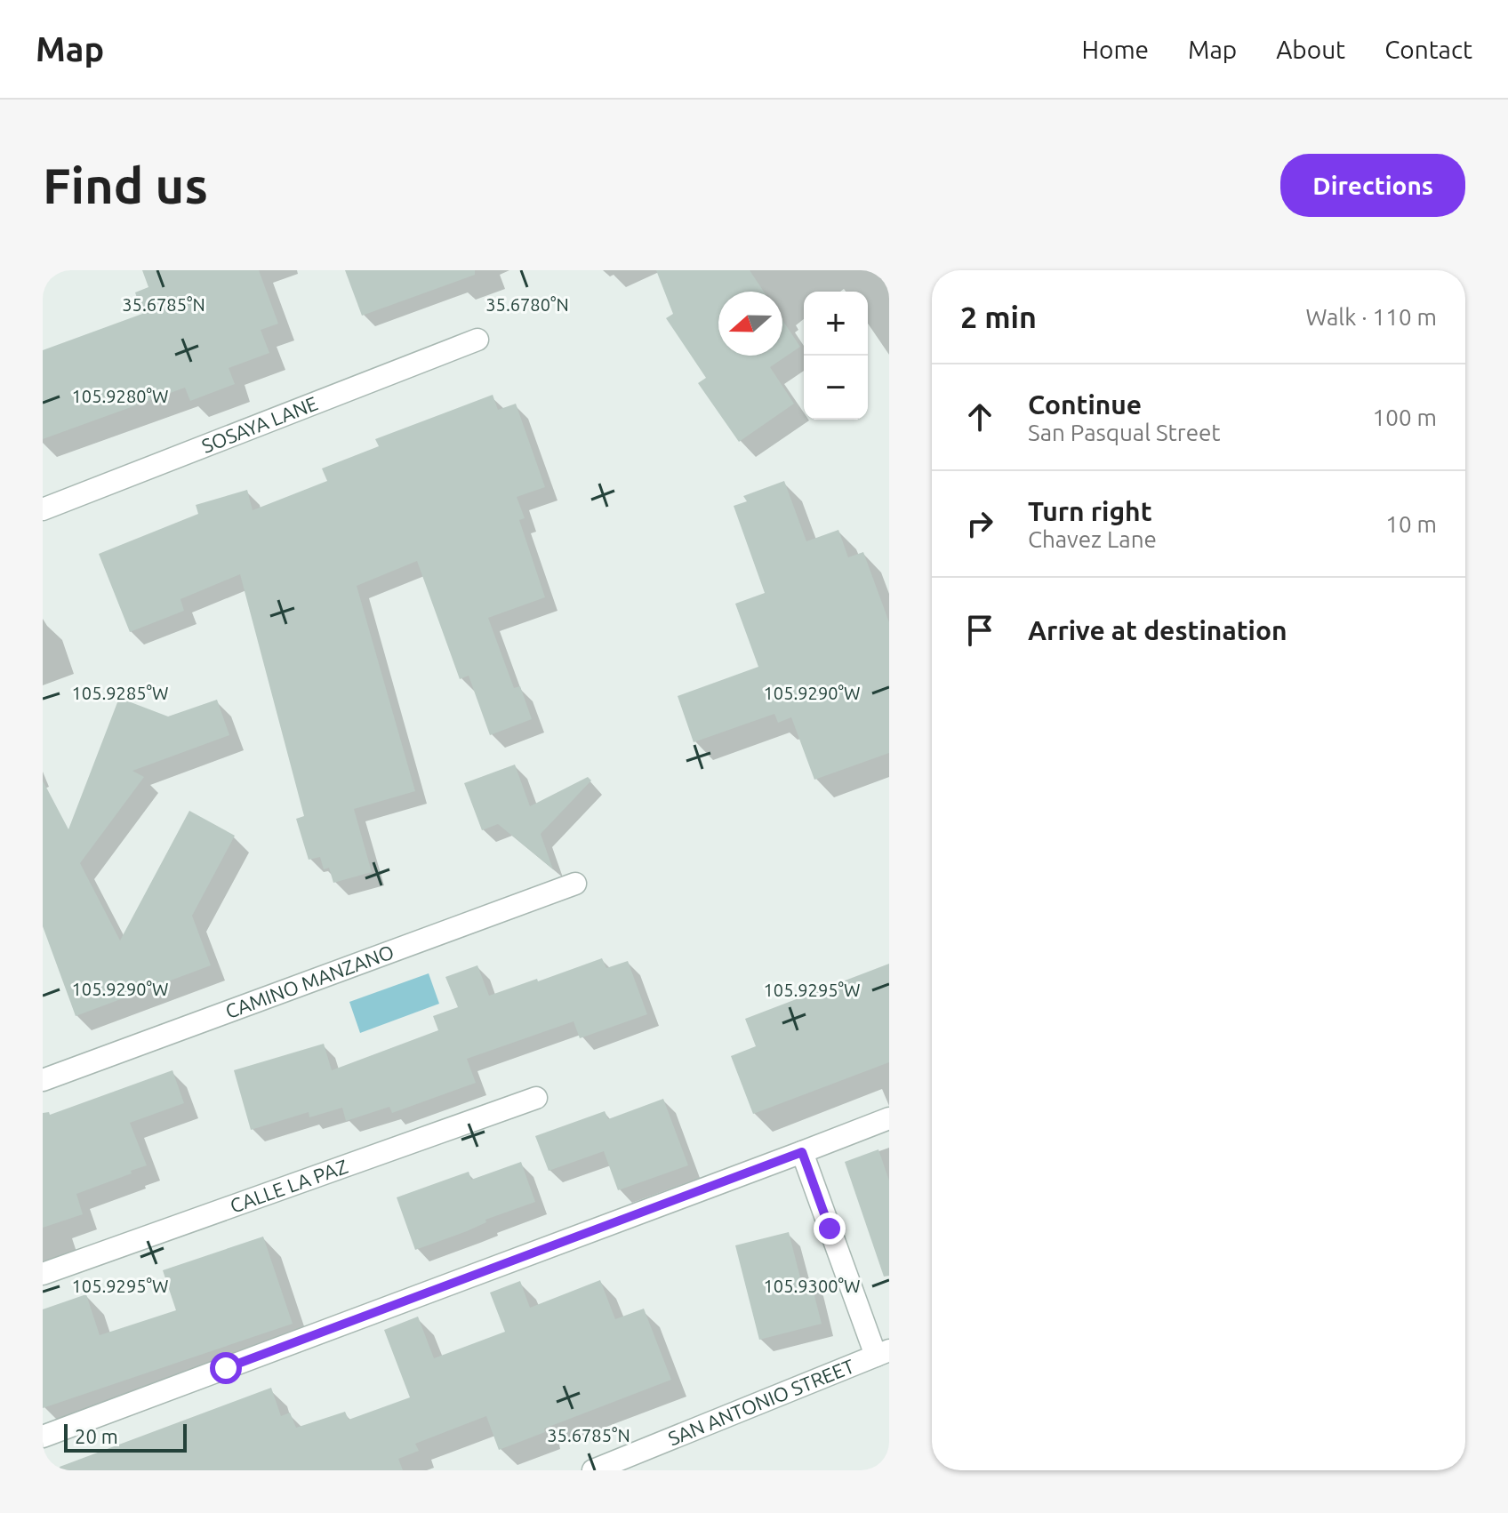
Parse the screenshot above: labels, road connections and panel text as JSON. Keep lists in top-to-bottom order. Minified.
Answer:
{"streets":{"street":["SOSAYA LANE","CAMINO MANZANO","CALLE LA PAZ","SAN ANTONIO STREET"]},"scale_bar":"20 m","north":"left","page":{"header":"Map","nav":["Home","Map","About","Contact"],"buttons":"Directions","title":"Find us","heading":["2 min","Walk · 110 m"],"map_buttons":["+","−"],"list":[["Continue","San Pasqual Street","100 m"],["Turn right","Chavez Lane","10 m"],"Arrive at destination"],"scale":"20 m"},"coordinates":["35.6785°N","35.6780°N","105.9280°W","105.9285°W","105.9290°W","105.9295°W","105.9300°W"]}
